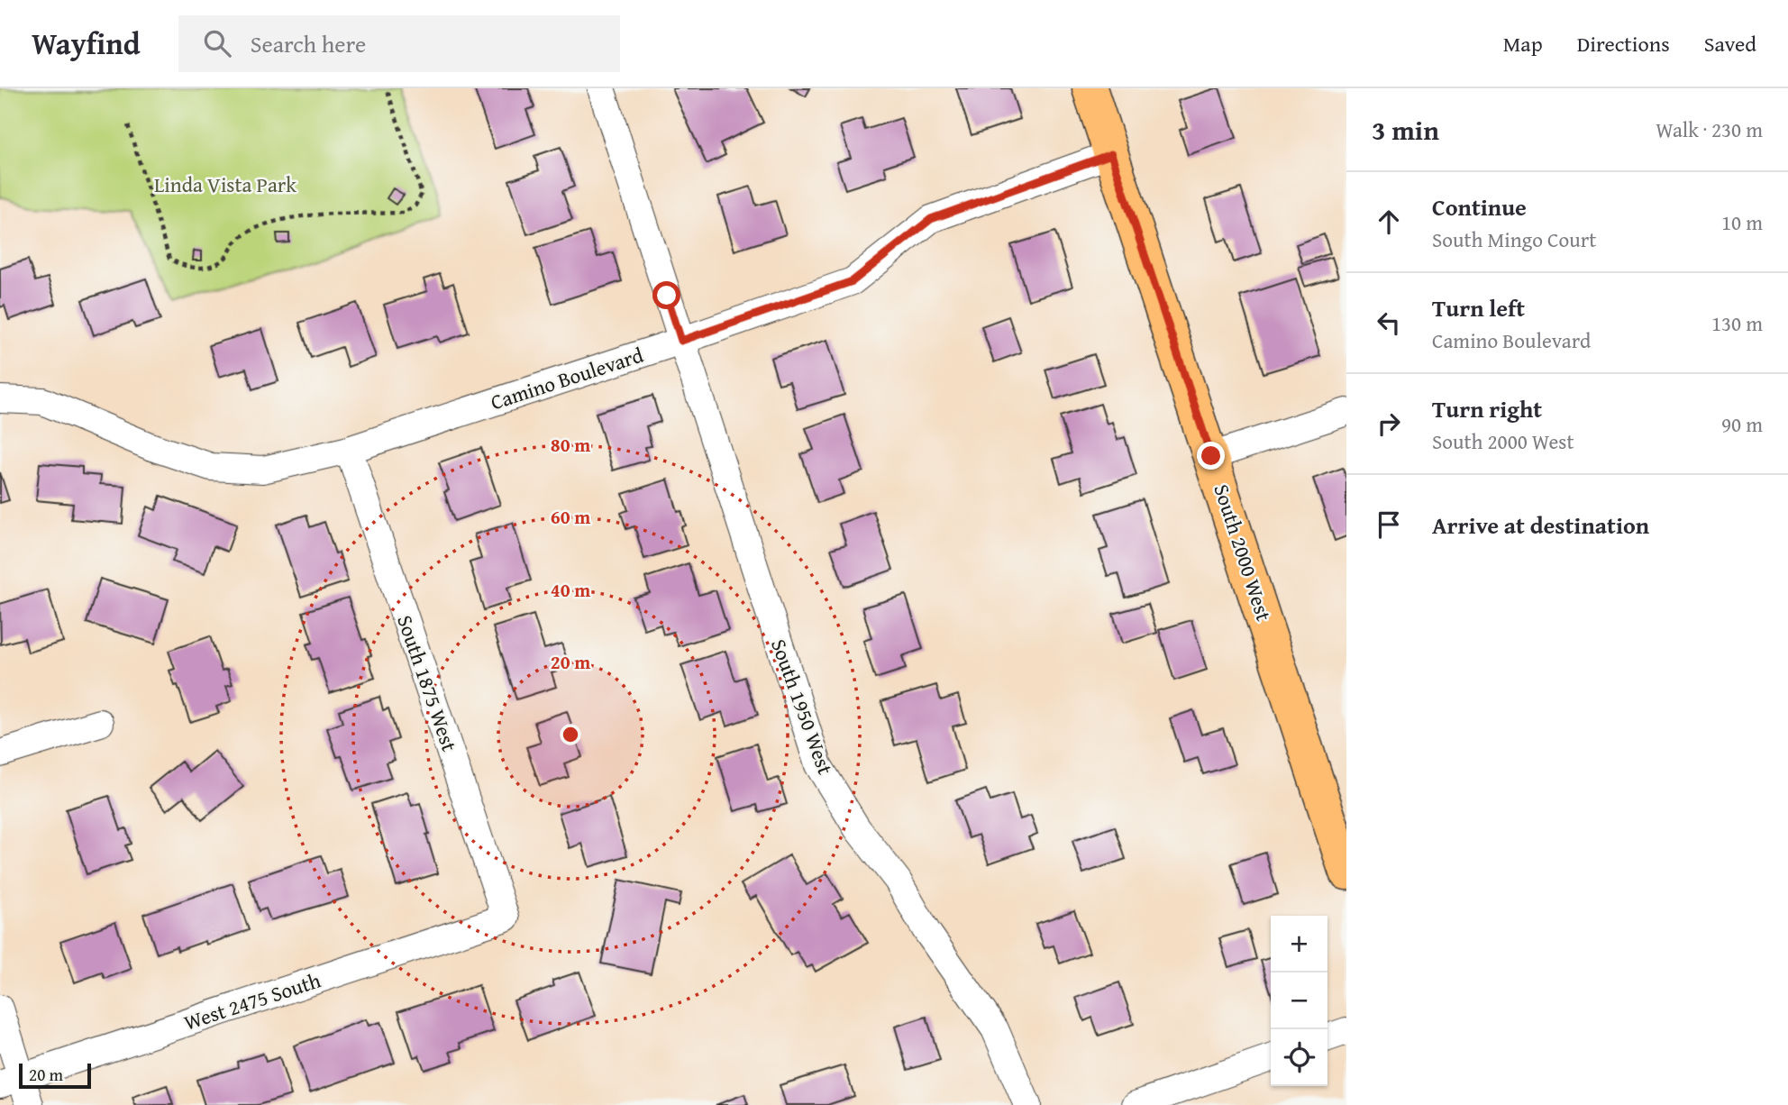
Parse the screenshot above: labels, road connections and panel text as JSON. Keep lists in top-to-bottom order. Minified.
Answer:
{"streets":{"main road":["South 2000 West"],"street":["Camino Boulevard","South 1875 West","South 1950 West","West 2475 South"]},"crossings":[["Camino Boulevard","South 2000 West"],["Camino Boulevard","South 1875 West"],["Camino Boulevard","South 1950 West"],["South 1875 West","West 2475 South"]],"parks":["Linda Vista Park"],"scale_bar":"20 m","page":{"header":"Wayfind","search":"Search here","nav":["Map","Directions","Saved"],"heading":["3 min","Walk · 230 m"],"list":[["Continue","South Mingo Court","10 m"],["Turn left","Camino Boulevard","130 m"],["Turn right","South 2000 West","90 m"],"Arrive at destination"],"map_buttons":["+","−"],"scale":"20 m"},"rings":["80 m","60 m","40 m","20 m"]}
